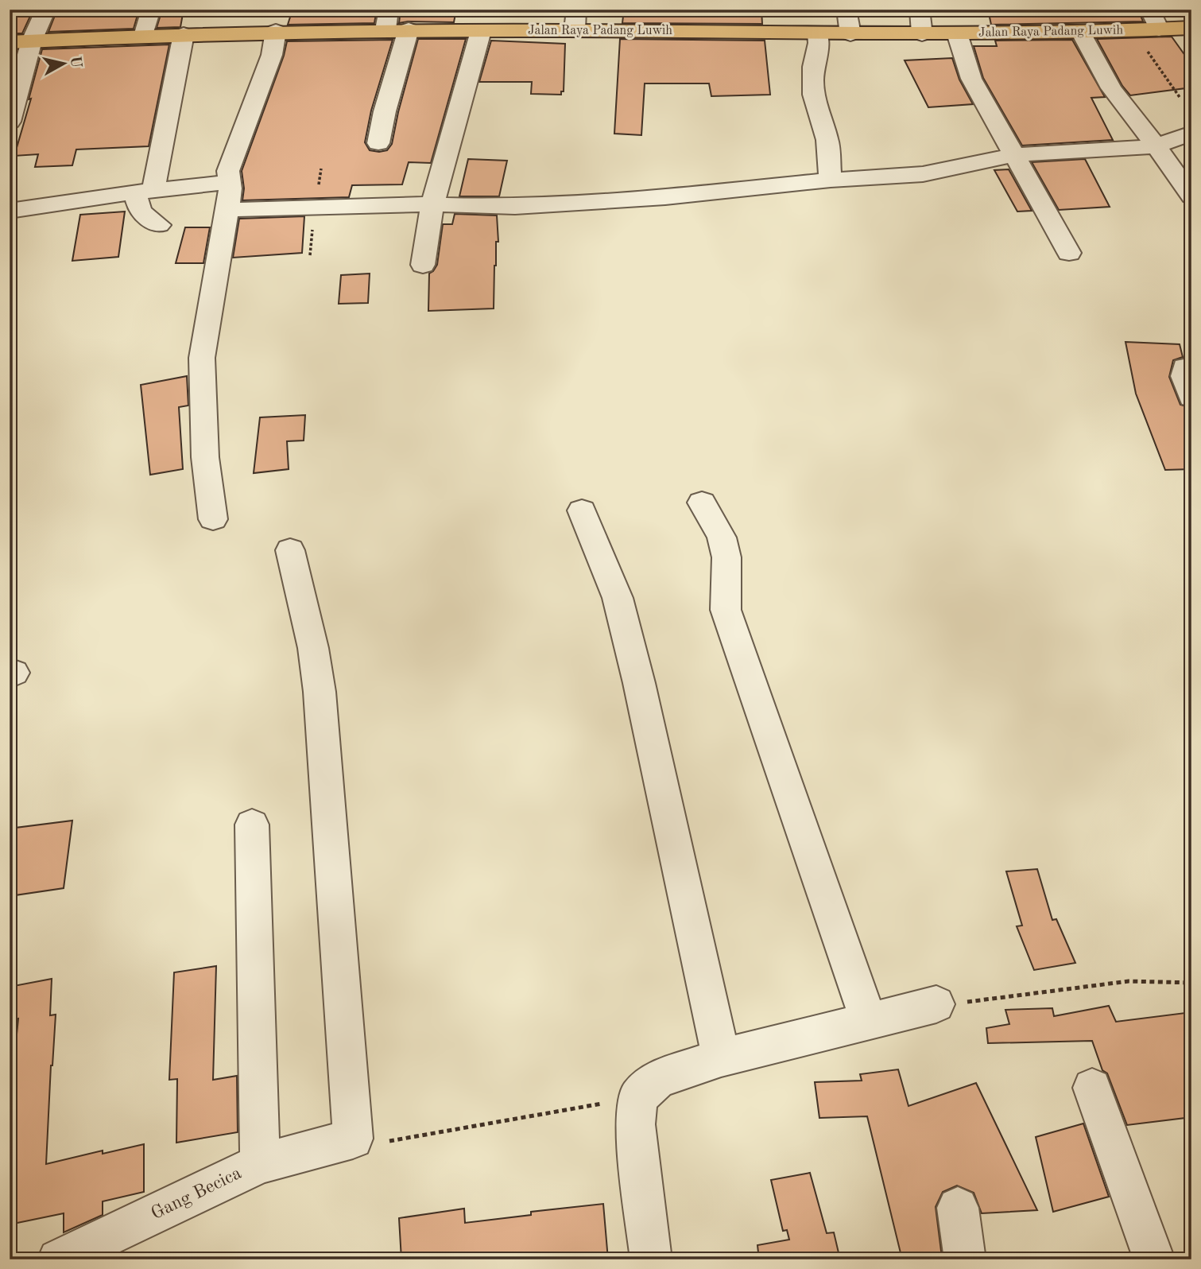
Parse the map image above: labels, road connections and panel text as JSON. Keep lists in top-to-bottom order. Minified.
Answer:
{"streets":{"main road":["Jalan Raya Padang Luwih"],"street":["Gang Becica"]},"north":"right"}
